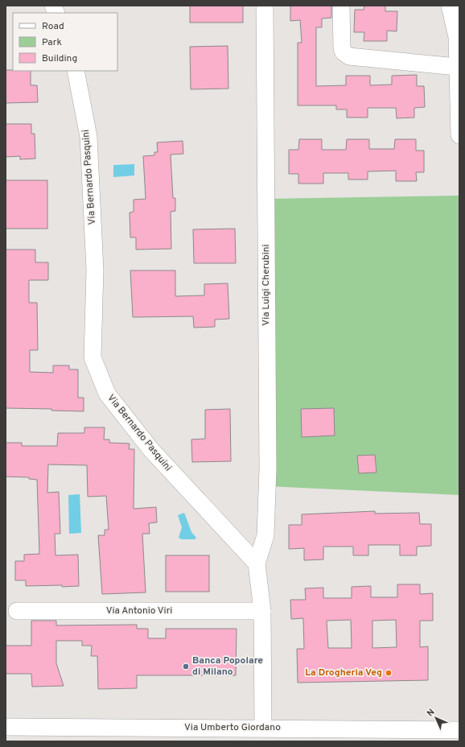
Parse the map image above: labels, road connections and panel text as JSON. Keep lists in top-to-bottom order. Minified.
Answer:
{"streets":{"street":["Via Bernardo Pasquini","Via Luigi Cherubini","Via Antonio Viri","Via Umberto Giordano"]},"crossings":[["Via Bernardo Pasquini","Via Luigi Cherubini"]],"places":["Banca Popolare di Milano","La Drogheria Veg"],"legend":["Road","Park","Building"],"north":"top left"}
